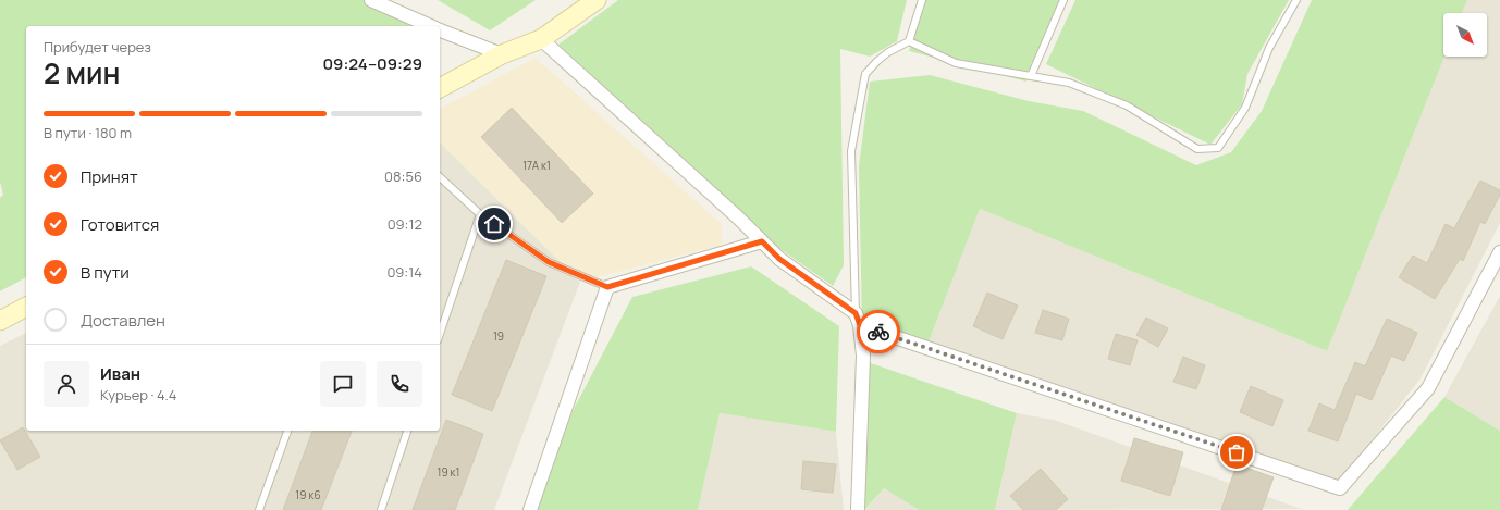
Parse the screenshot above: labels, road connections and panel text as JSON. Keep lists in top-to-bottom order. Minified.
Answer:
{"house_numbers":["17А к1","19","19 к1","19 к6"],"north":"bottom right","page":{"heading":["2 мин","Прибудет через","09:24–09:29"],"panel":["Иван","Курьер · 4.4"],"bar":"В пути · 180 m","list":[["Принят","08:56"],["Готовится","09:12"],["В пути","09:14"],"Доставлен"]}}
